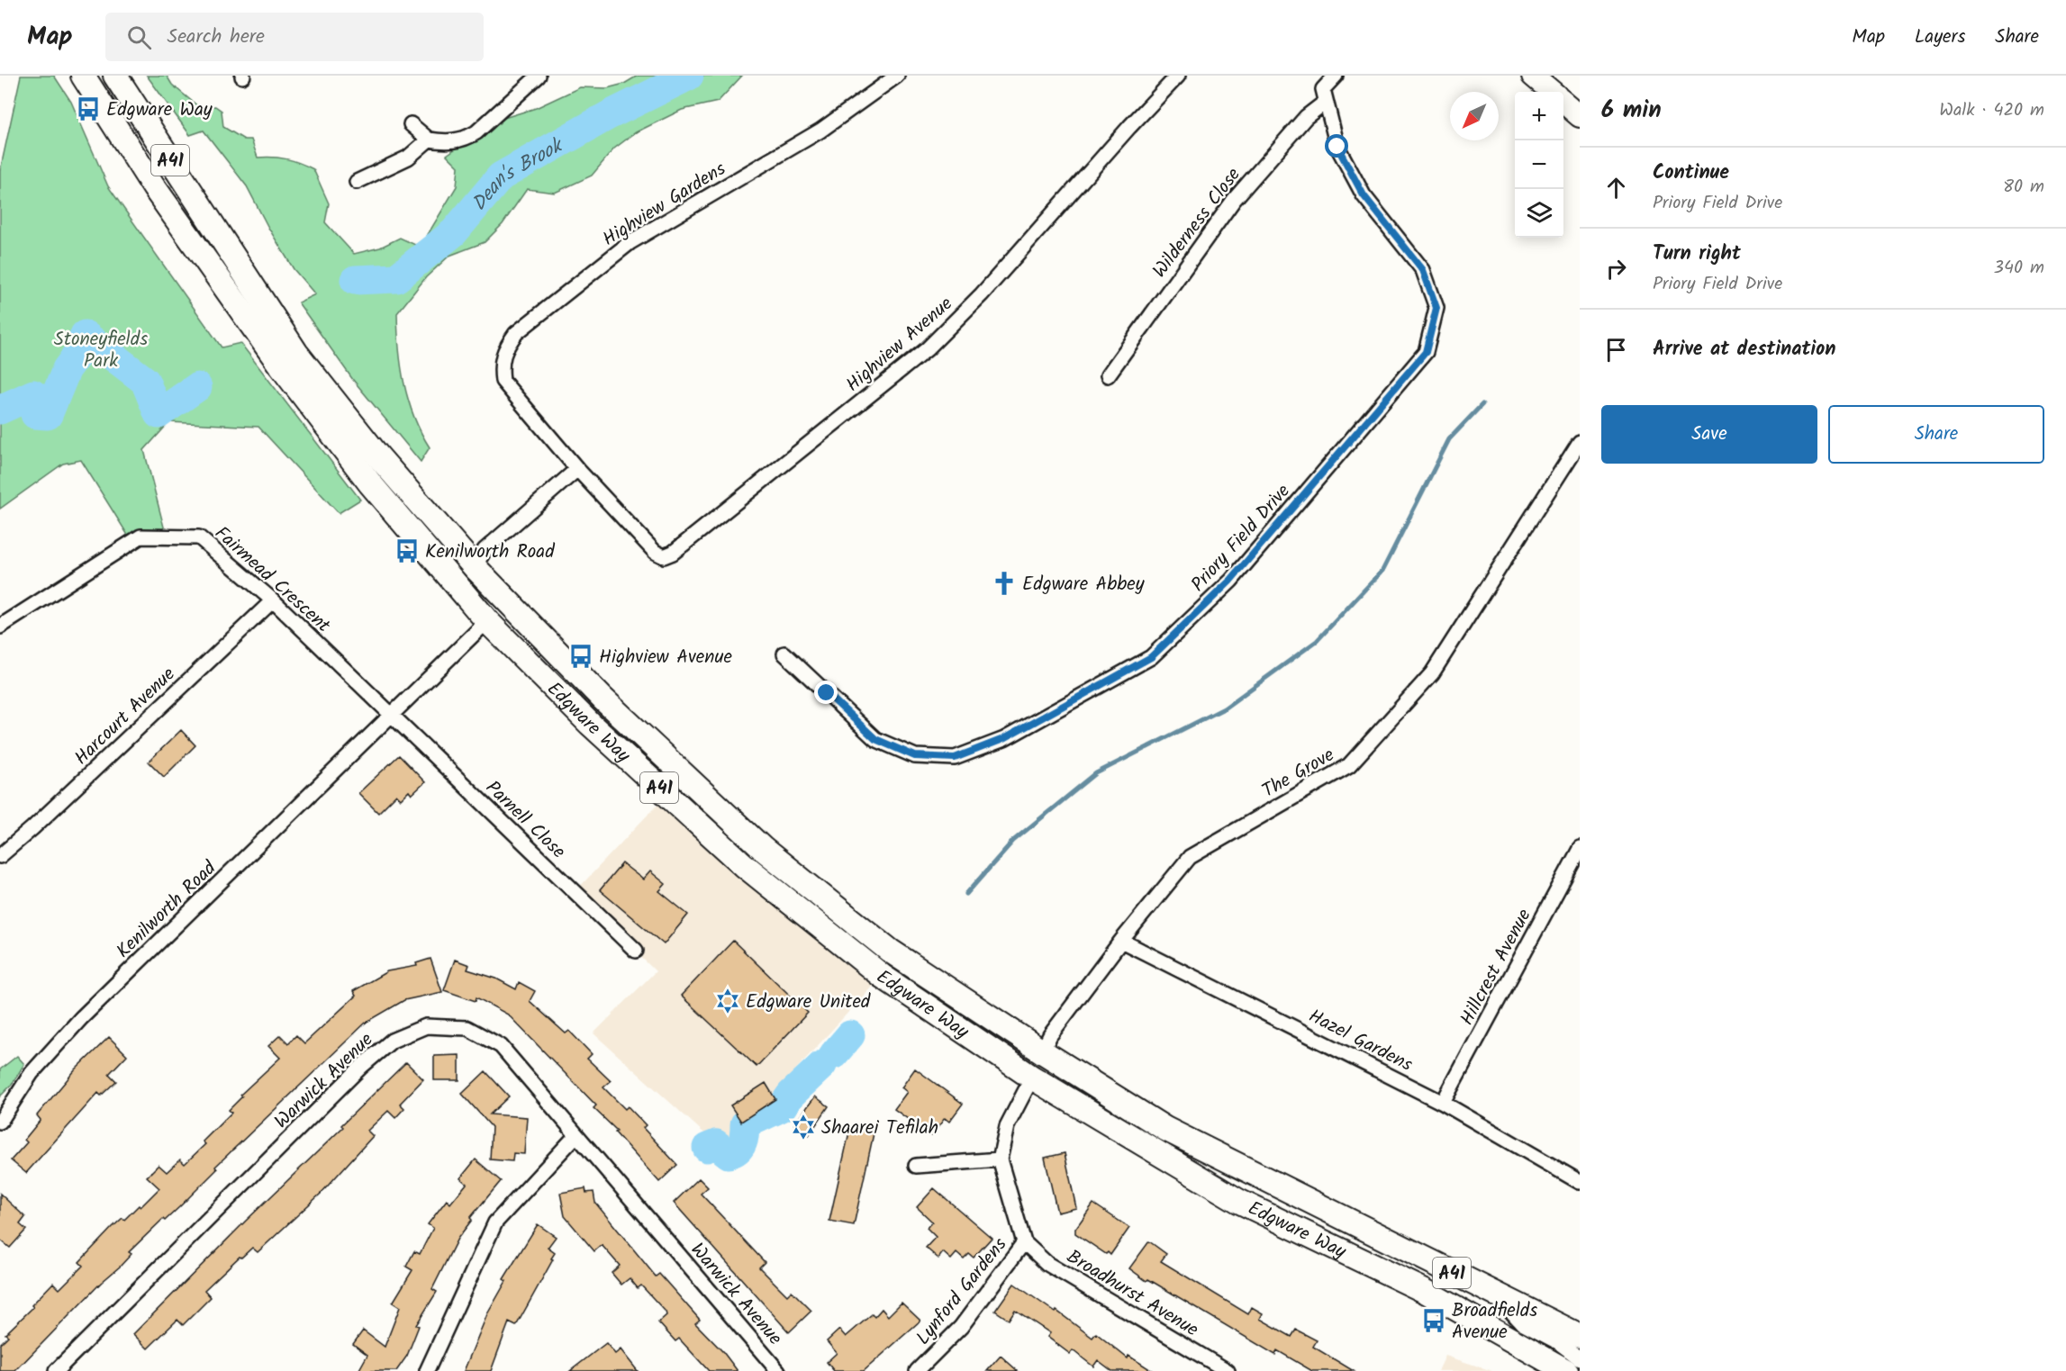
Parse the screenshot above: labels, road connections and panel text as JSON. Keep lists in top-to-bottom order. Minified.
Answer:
{"streets":{"highway":["A41","Edgware Way"],"street":["Highview Gardens","Wilderness Close","Highview Avenue","Priory Field Drive","Fairmead Crescent","Harcourt Avenue","The Grove","Parnell Close","Kenilworth Road","Hillcrest Avenue","Hazel Gardens","Warwick Avenue","Lynford Gardens","Broadhurst Avenue"]},"crossings":[["Highview Gardens","Highview Avenue"],["Wilderness Close","Priory Field Drive"],["Fairmead Crescent","Harcourt Avenue"],["Fairmead Crescent","Parnell Close"],["Fairmead Crescent","Kenilworth Road"],["Edgware Way","The Grove"],["Edgware Way","Kenilworth Road"],["Edgware Way","Lynford Gardens"],["The Grove","Hazel Gardens"],["Parnell Close","Kenilworth Road"],["Hillcrest Avenue","Hazel Gardens"],["Lynford Gardens","Broadhurst Avenue"]],"water":["Dean's Brook"],"parks":["Stoneyfields Park"],"places":{"bus stop":["Edgware Way","Kenilworth Road","Highview Avenue","Broadfields Avenue"],"church":["Edgware Abbey"],"synagogue":["Edgware United","Shaarei Tefilah"]},"north":"bottom left","page":{"header":"Map","search":"Search here","nav":["Map","Layers","Share"],"heading":["6 min","Walk · 420 m"],"map_buttons":["+","−"],"list":[["Continue","Priory Field Drive","80 m"],["Turn right","Priory Field Drive","340 m"],"Arrive at destination"],"buttons":["Save","Share"]}}
